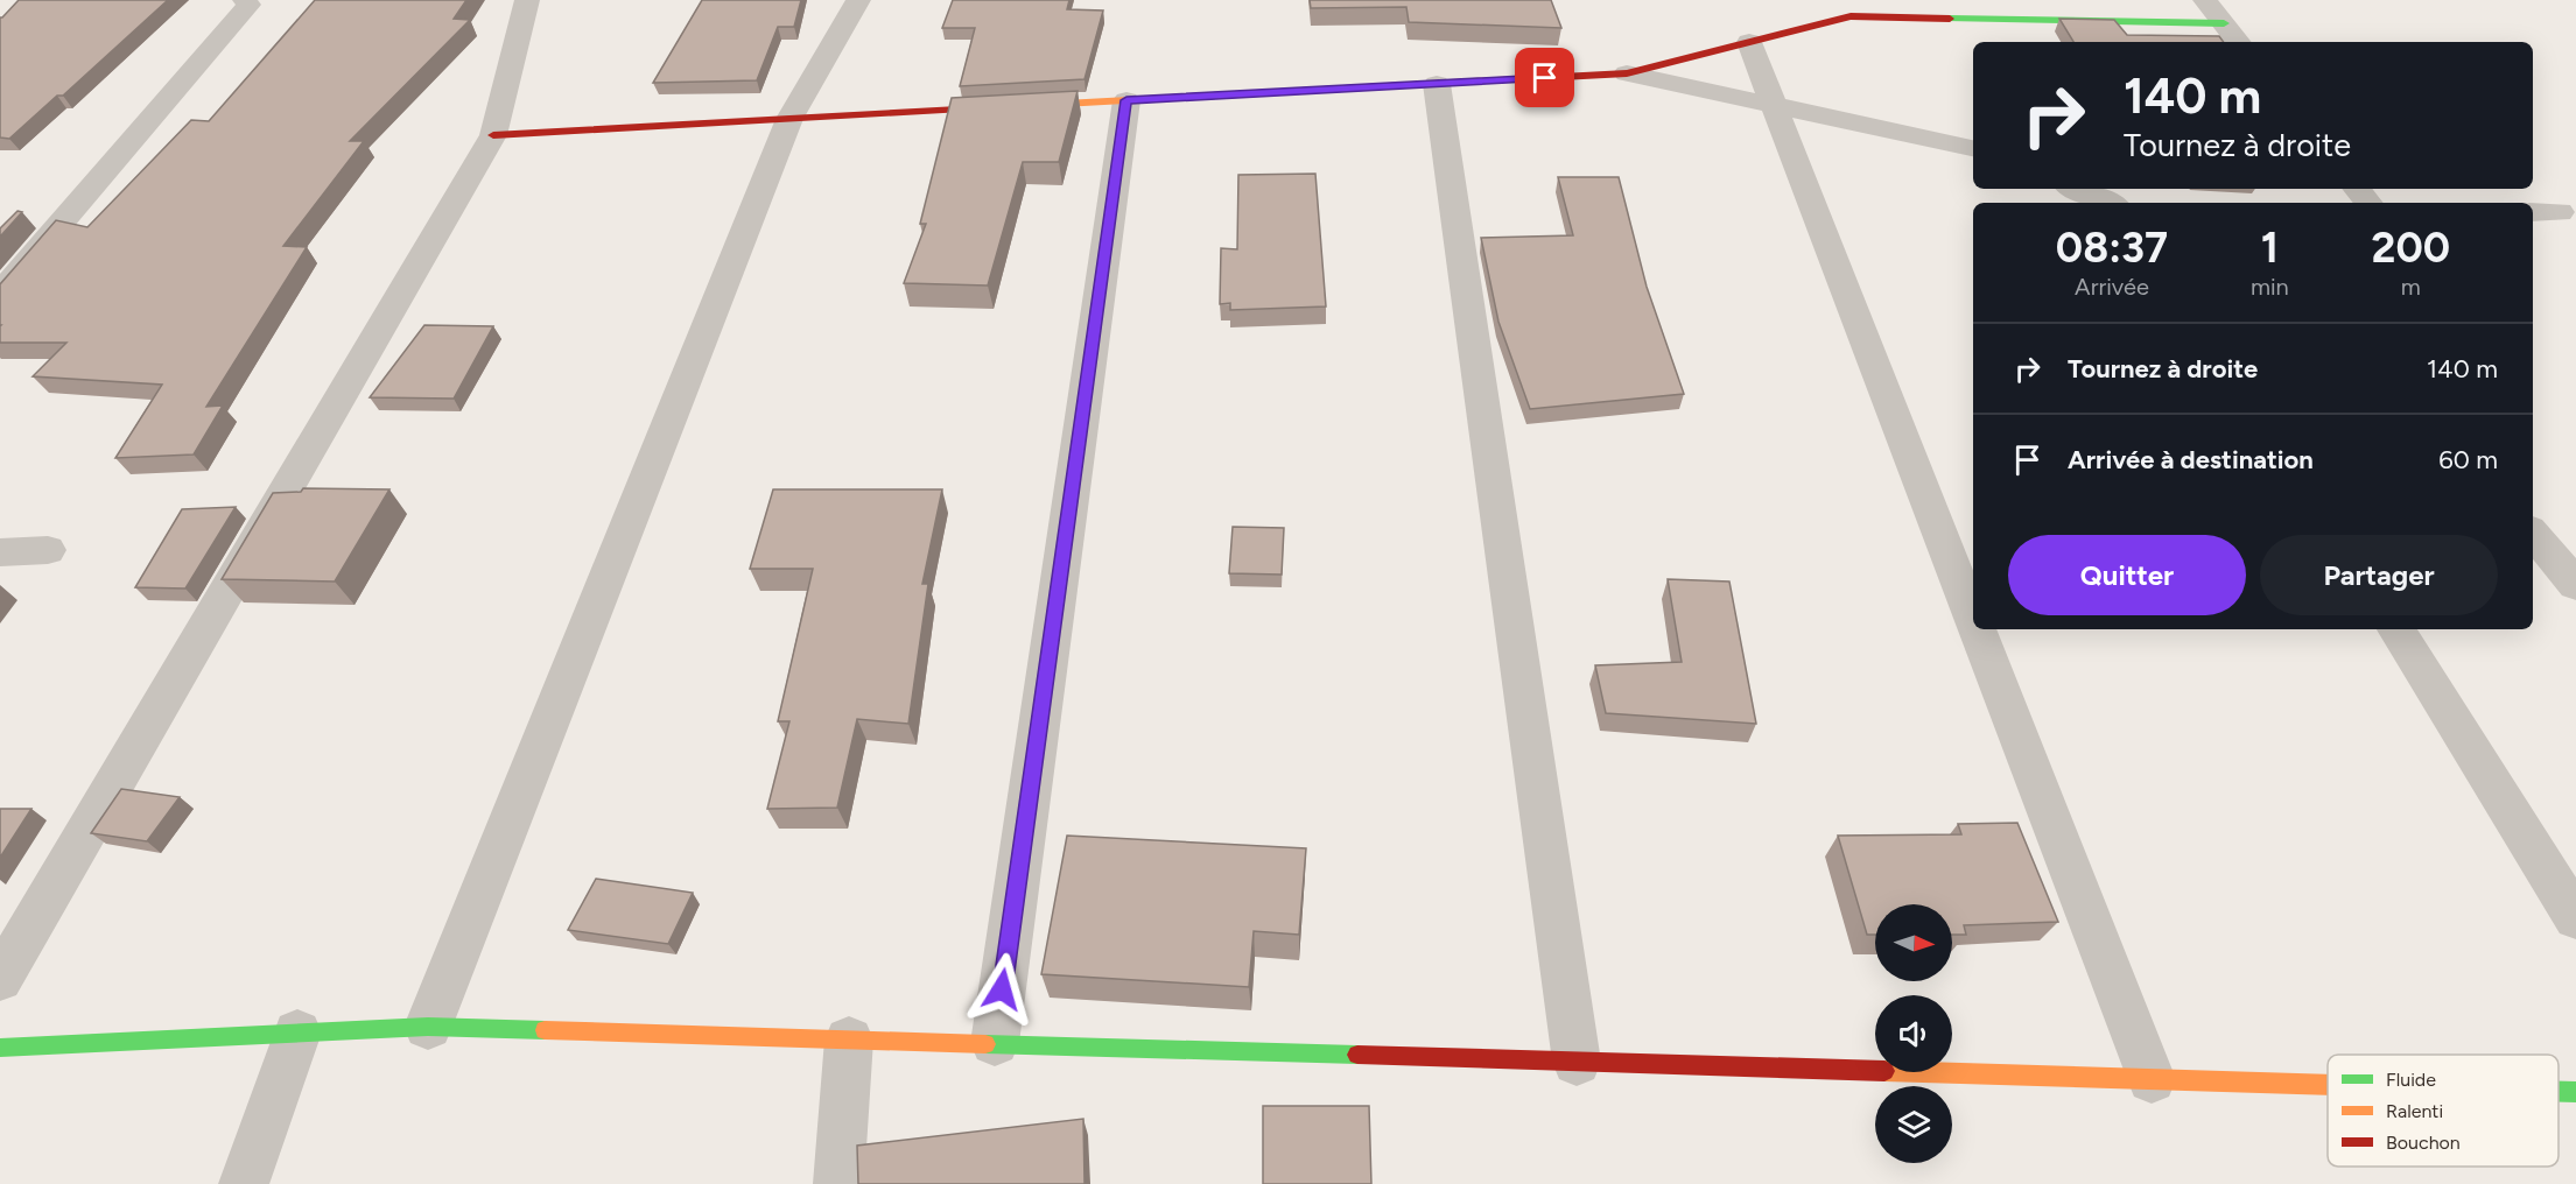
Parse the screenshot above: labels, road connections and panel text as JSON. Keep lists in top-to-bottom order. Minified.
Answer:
{"legend":["Fluide","Ralenti","Bouchon"],"north":"right","page":{"turn":["140 m","Tournez à droite"],"eta":["08:37","Arrivée","1","min","200","m"],"list":[{"name":"Tournez à droite","value":"140 m"},{"name":"Arrivée à destination","value":"60 m"}],"buttons":["Quitter","Partager"]}}
